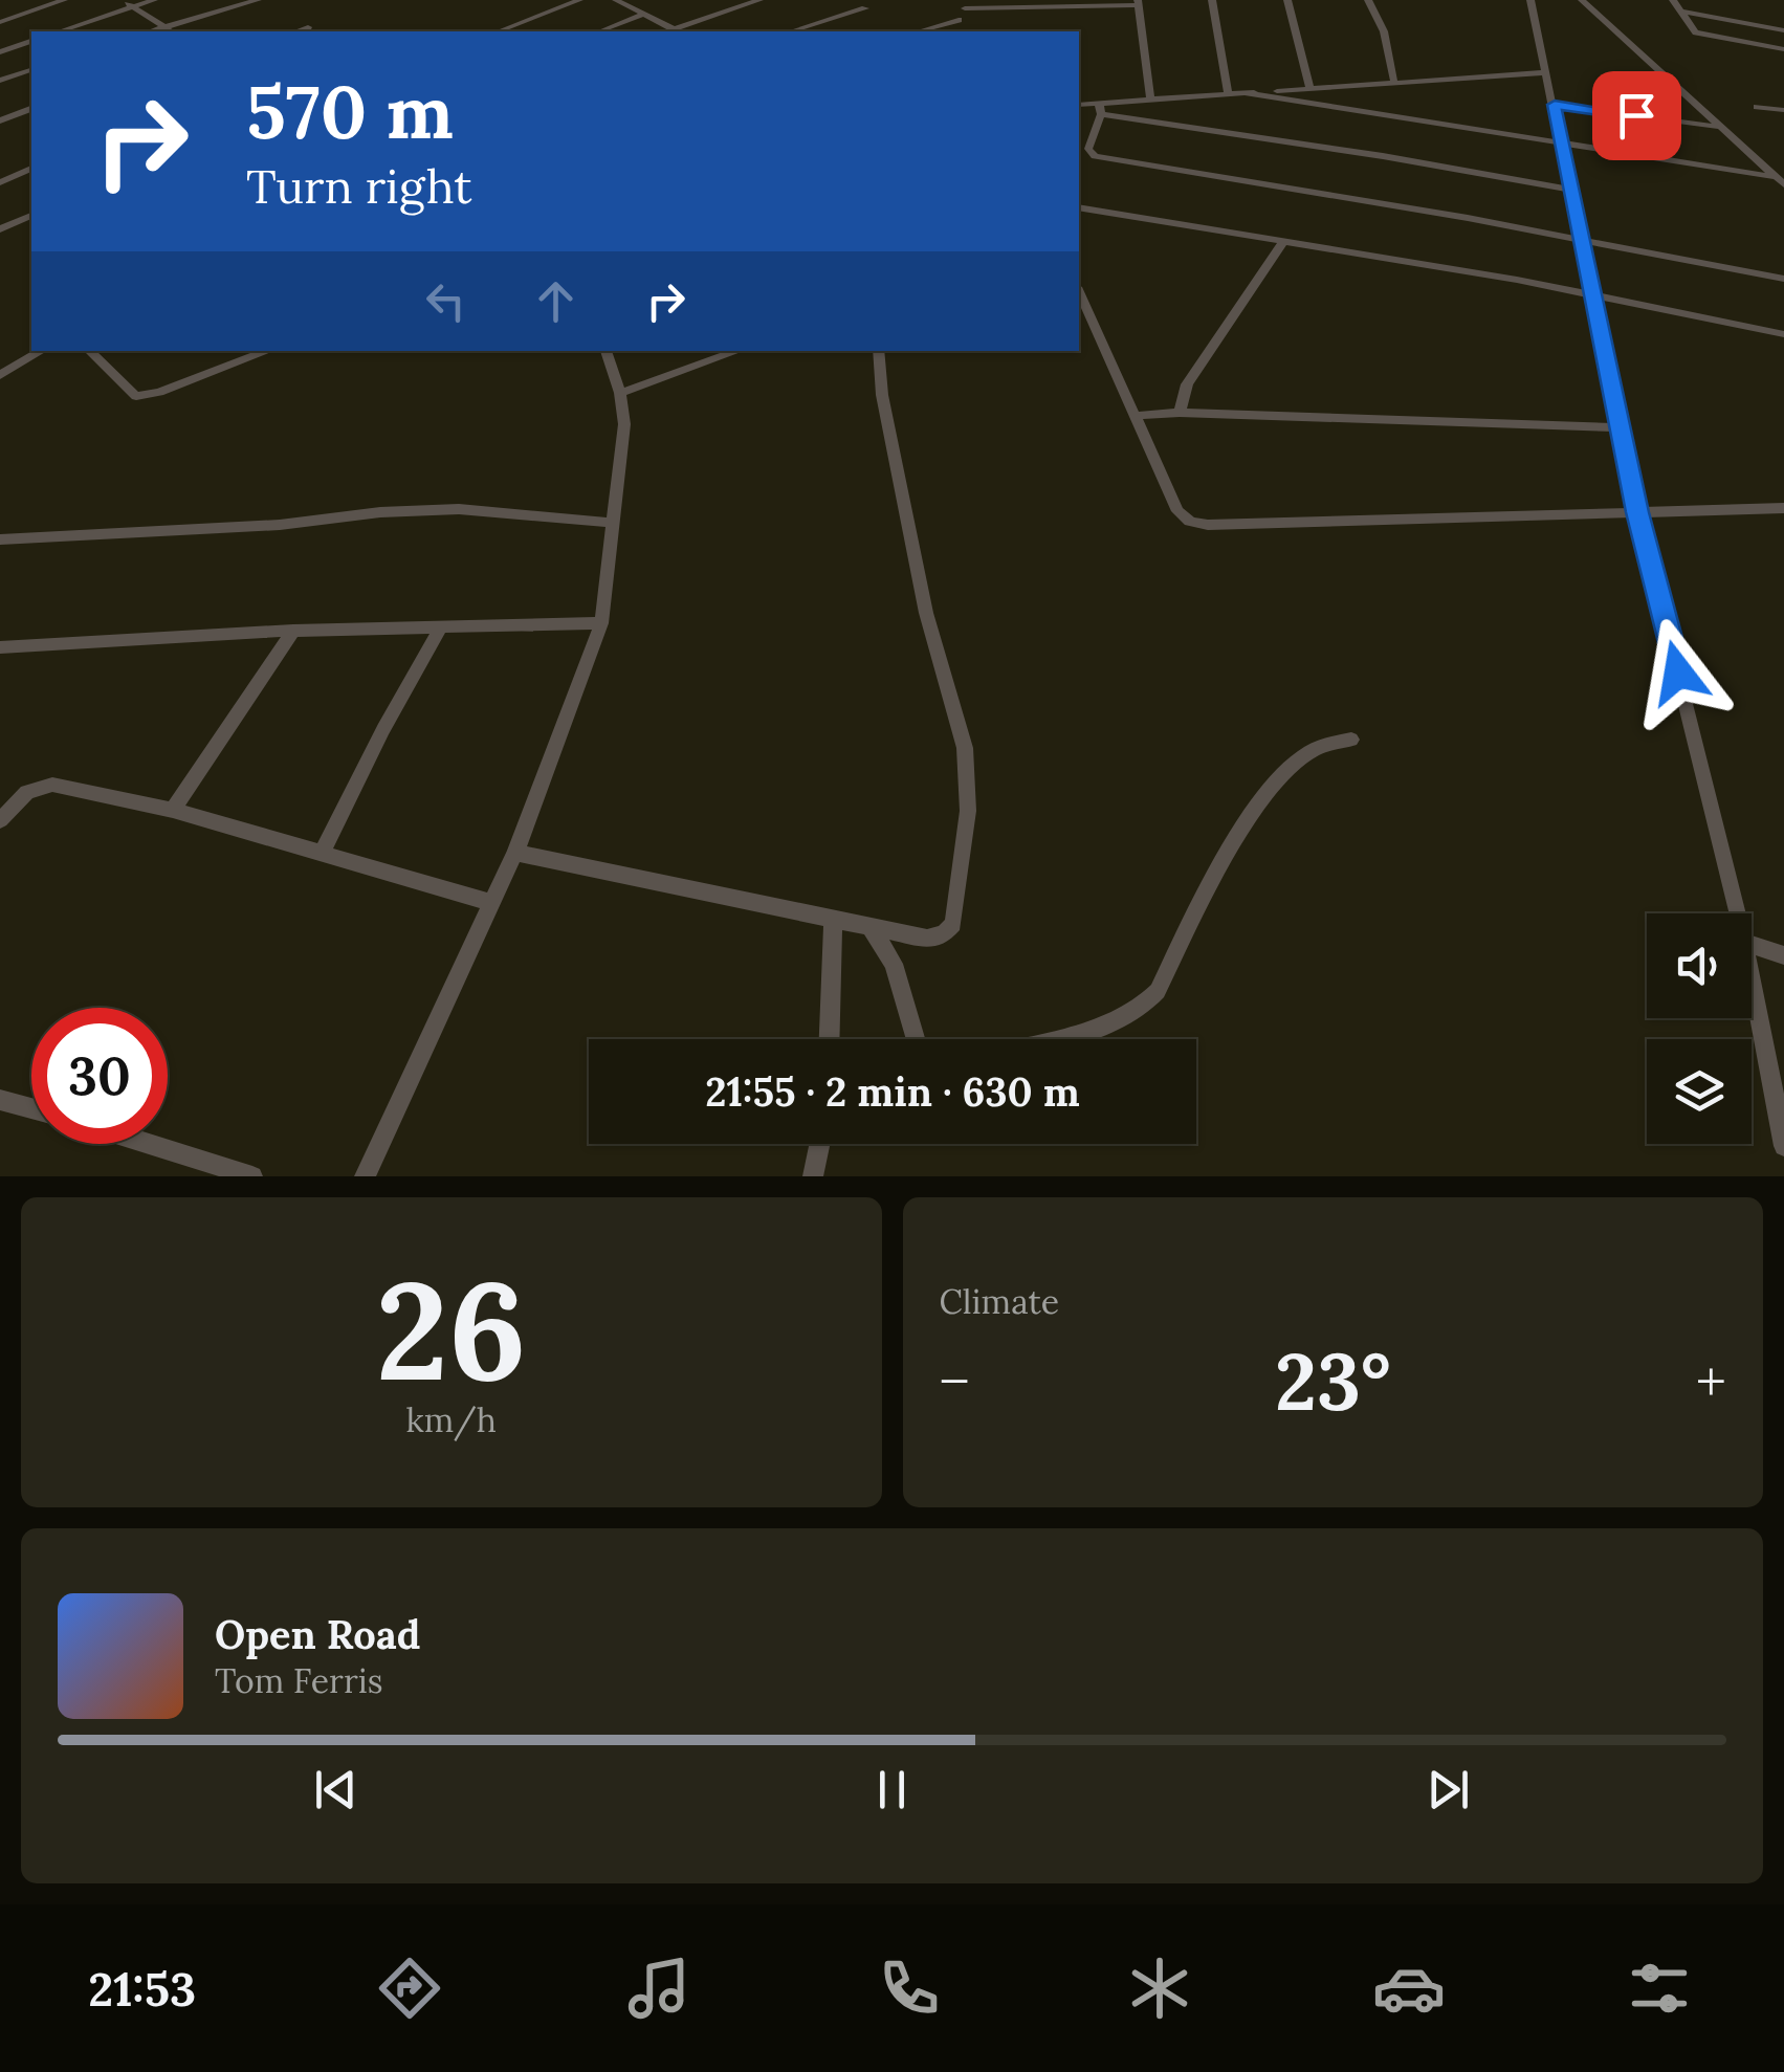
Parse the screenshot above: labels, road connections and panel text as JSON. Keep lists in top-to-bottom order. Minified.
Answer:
{"page":{"turn":["570 m","Turn right"],"limit":"30","trip":"21:55 · 2 min · 630 m","tile":[["26","km/h"],"Climate"],"heat":["−","23°","+"],"song":["Open Road","Tom Ferris"],"tabs":"21:53"}}
